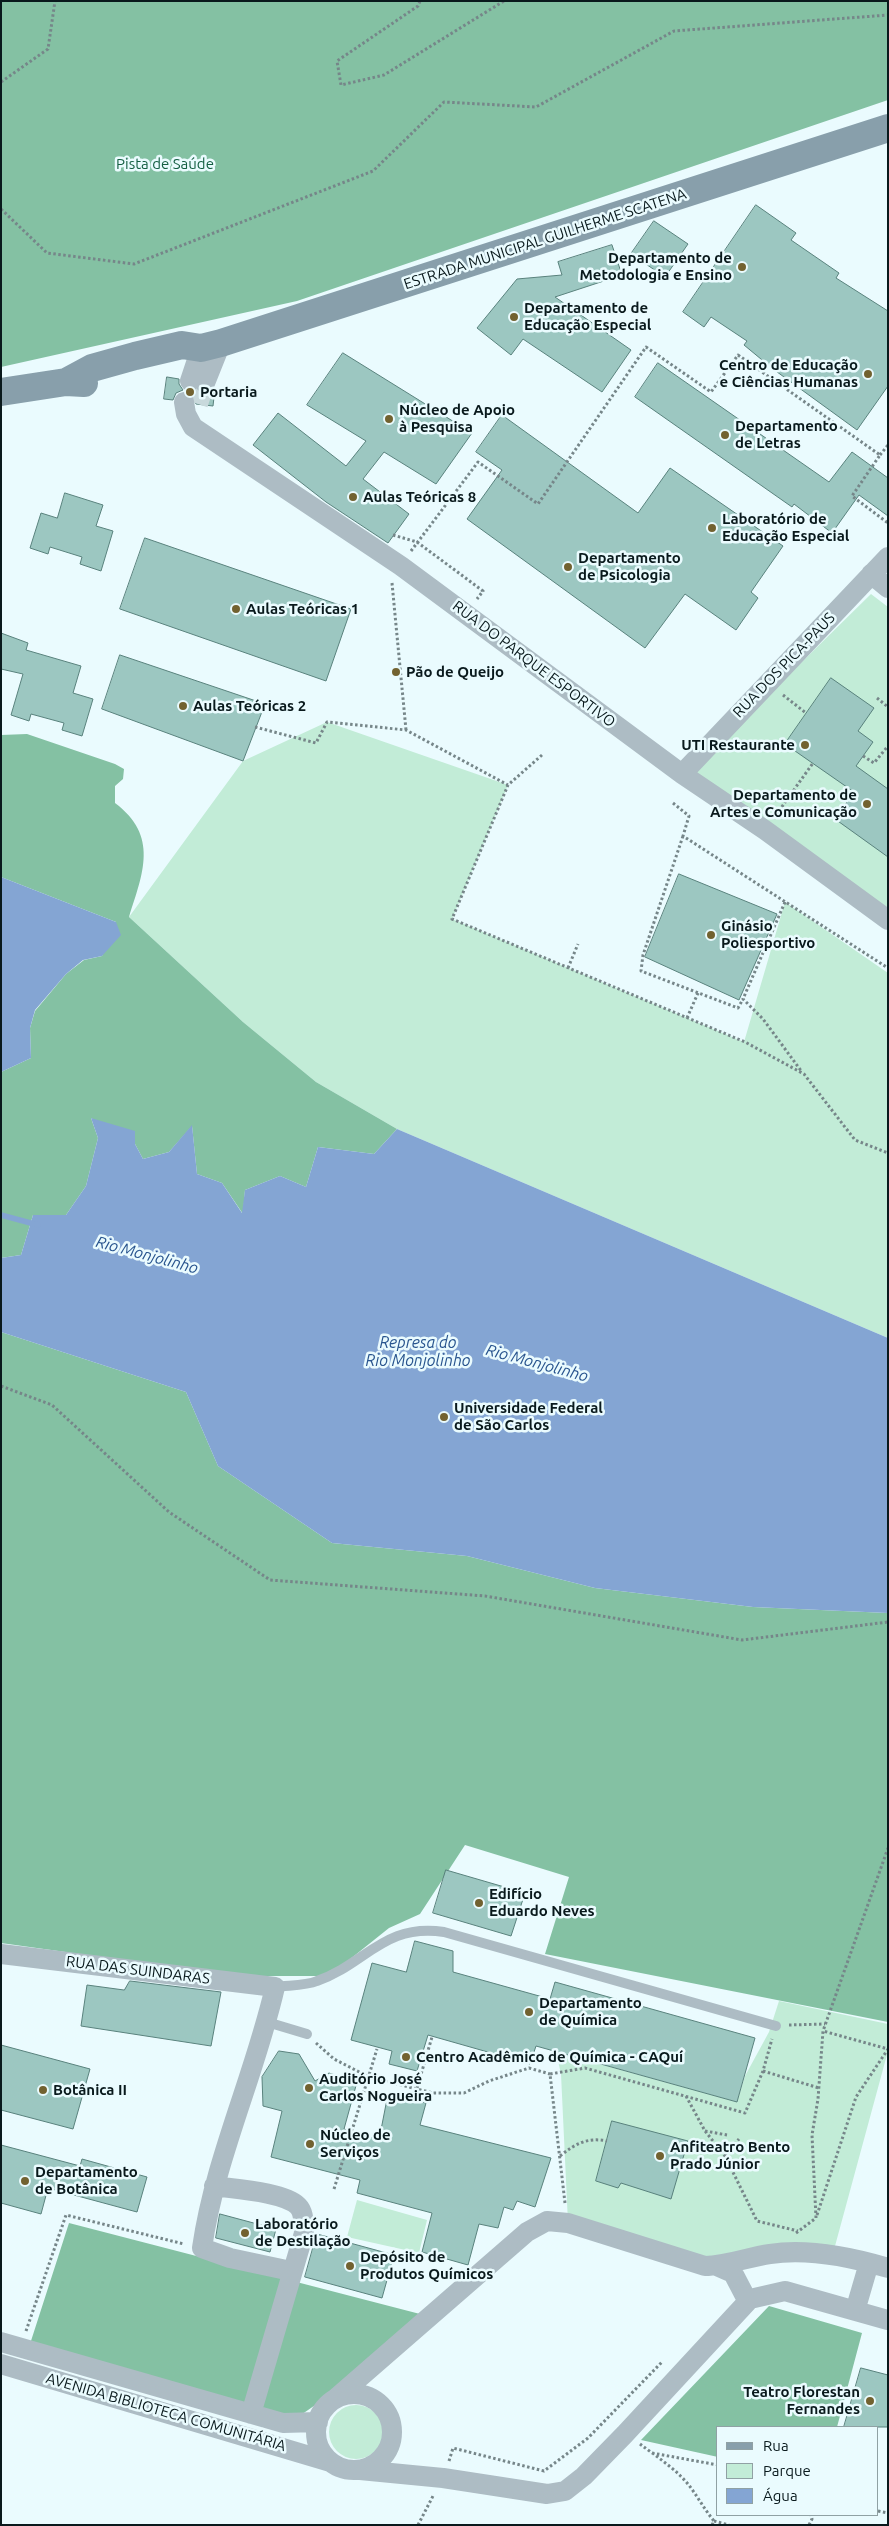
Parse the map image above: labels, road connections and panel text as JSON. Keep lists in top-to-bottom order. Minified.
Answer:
{"streets":{"main road":["ESTRADA MUNICIPAL GUILHERME SCATENA"],"street":["RUA DO PARQUE ESPORTIVO","RUA DOS PICA-PAUS","RUA DAS SUINDARAS","AVENIDA BIBLIOTECA COMUNITÁRIA"]},"crossings":[["RUA DO PARQUE ESPORTIVO","RUA DOS PICA-PAUS"]],"water":["Rio Monjolinho","Represa do Rio Monjolinho"],"parks":["Pista de Saúde"],"places":["Departamento de Metodologia e Ensino","Departamento de Educação Especial","Centro de Educação e Ciências Humanas","Portaria","Núcleo de Apoio à Pesquisa","Departamento de Letras","Aulas Teóricas 8","Laboratório de Educação Especial","Departamento de Psicologia","Aulas Teóricas 1","Pão de Queijo","Aulas Teóricas 2","UTI Restaurante","Departamento de Artes e Comunicação","Ginásio Poliesportivo","Universidade Federal de São Carlos","Edifício Eduardo Neves","Departamento de Química","Centro Acadêmico de Química - CAQuí","Auditório José Carlos Nogueira","Botânica II","Núcleo de Serviços","Anfiteatro Bento Prado Júnior","Departamento de Botânica","Laboratório de Destilação","Depósito de Produtos Químicos","Teatro Florestan Fernandes"],"legend":["Rua","Parque","Água"]}
